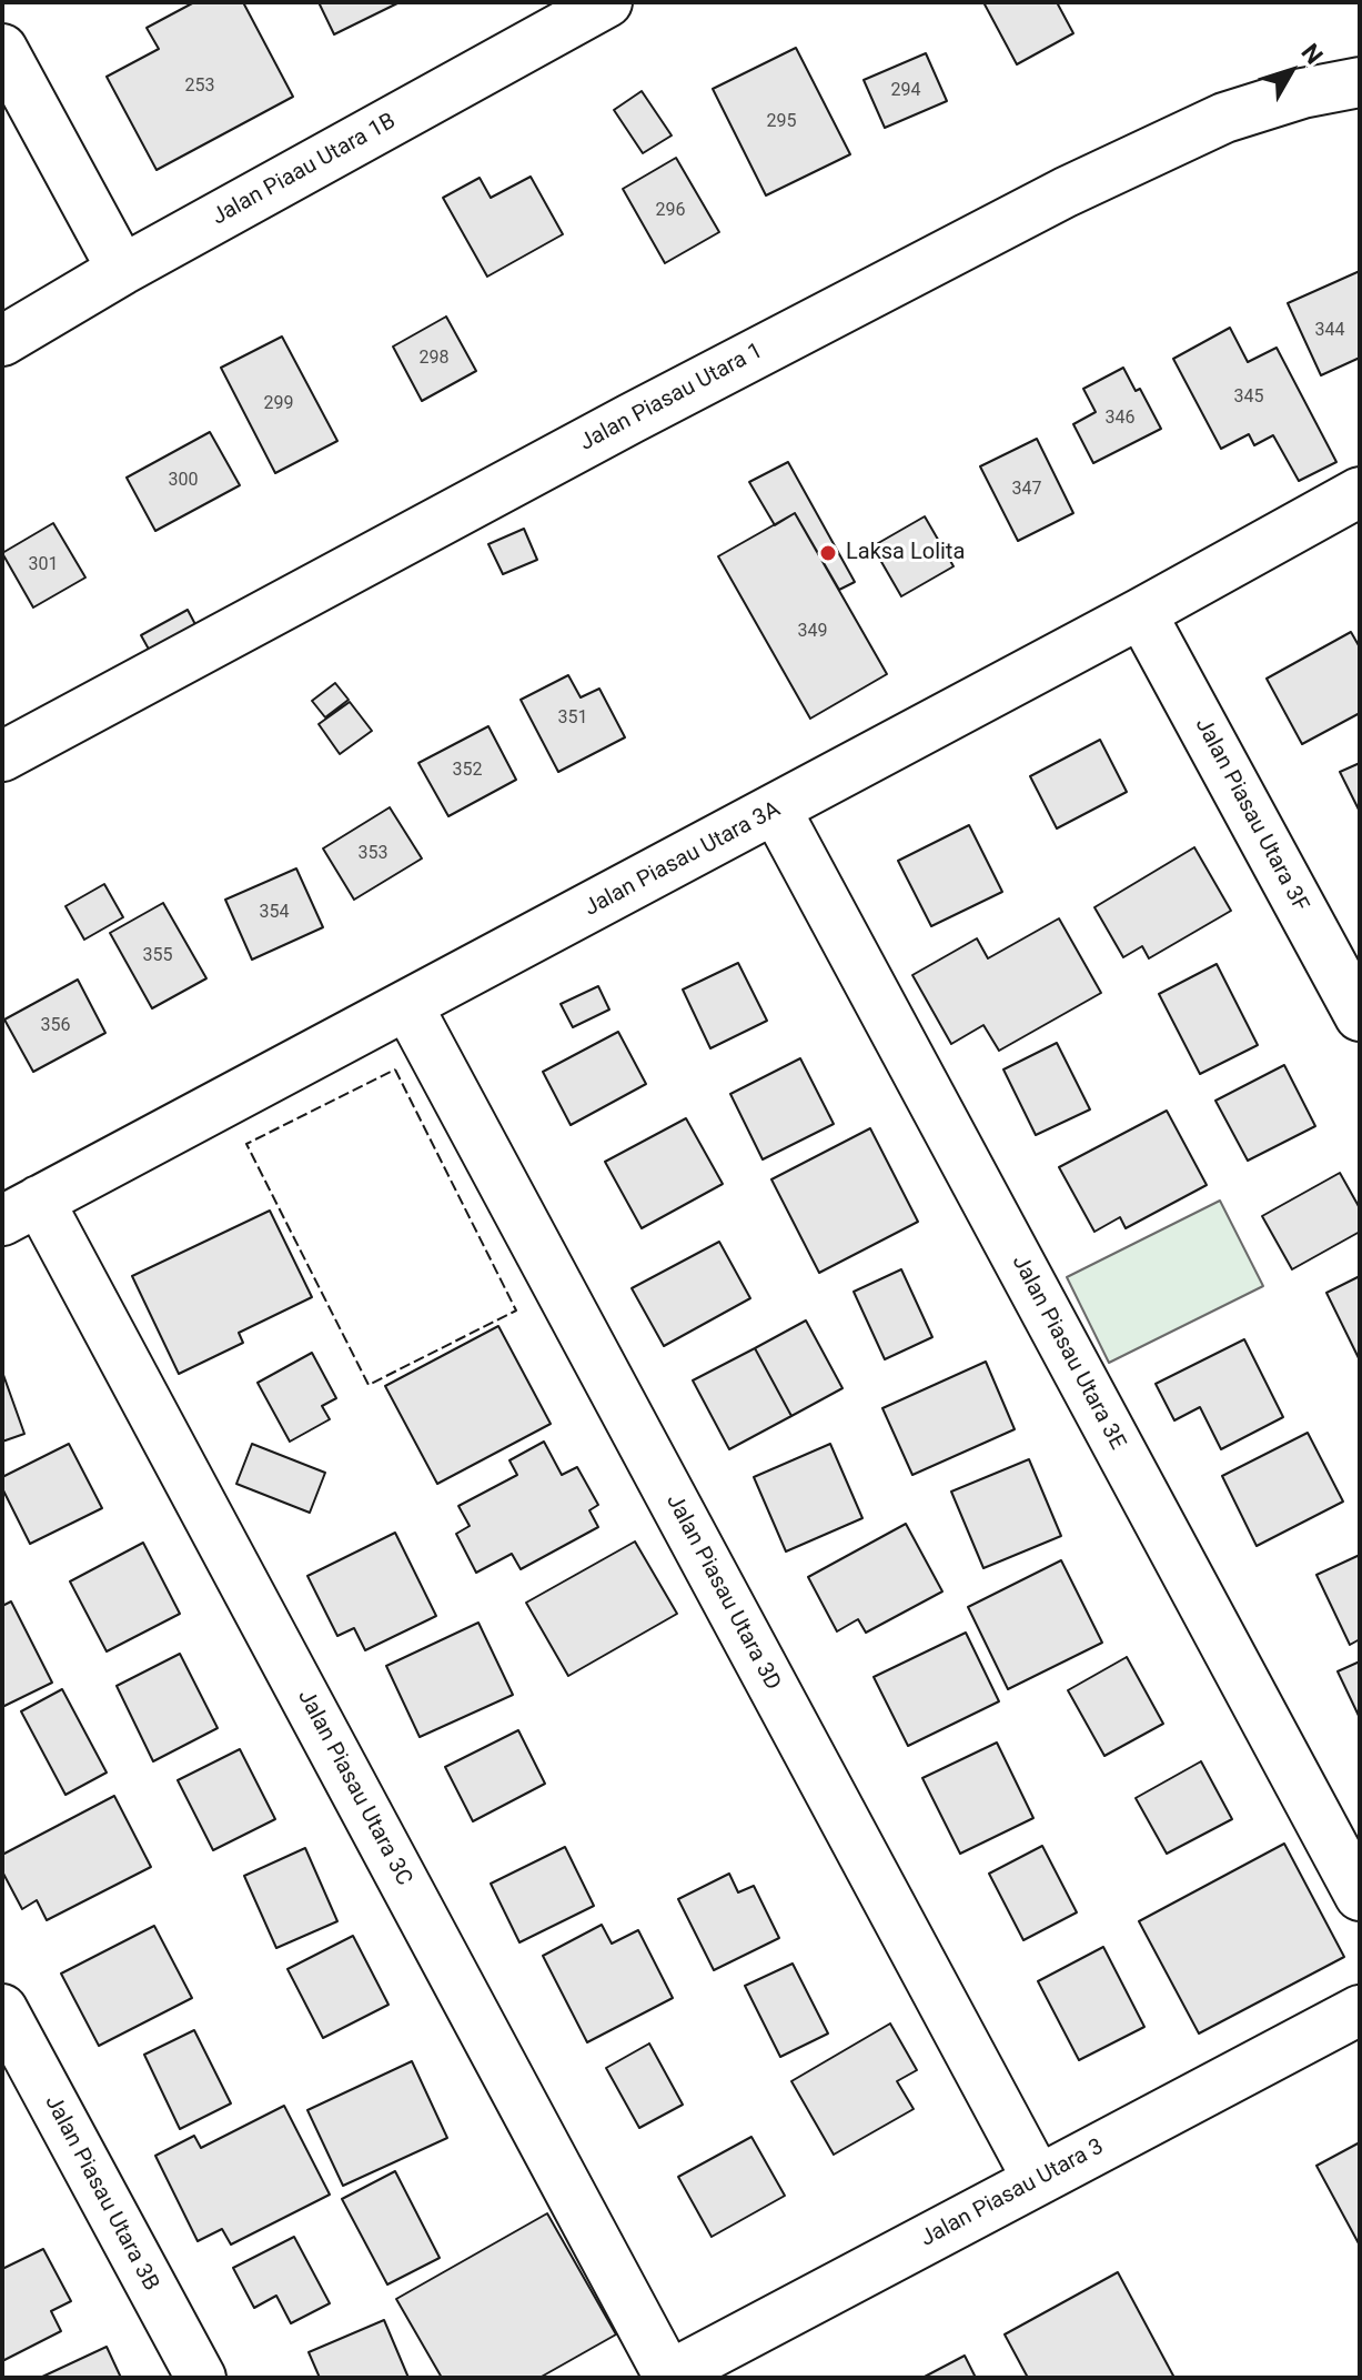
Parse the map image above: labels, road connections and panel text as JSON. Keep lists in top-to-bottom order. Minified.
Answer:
{"streets":{"street":["Jalan Piaau Utara 1B","Jalan Piasau Utara 1","Jalan Piasau Utara 3F","Jalan Piasau Utara 3A","Jalan Piasau Utara 3E","Jalan Piasau Utara 3D","Jalan Piasau Utara 3C","Jalan Piasau Utara 3B","Jalan Piasau Utara 3"]},"crossings":[["Jalan Piasau Utara 3F","Jalan Piasau Utara 3A"],["Jalan Piasau Utara 3A","Jalan Piasau Utara 3E"],["Jalan Piasau Utara 3A","Jalan Piasau Utara 3D"],["Jalan Piasau Utara 3A","Jalan Piasau Utara 3C"],["Jalan Piasau Utara 3D","Jalan Piasau Utara 3"],["Jalan Piasau Utara 3C","Jalan Piasau Utara 3"]],"places":["Laksa Lolita"],"house_numbers":["253","294","295","296","344","298","345","299","346","300","347","301","349","351","352","353","354","355","356"],"north":"top right"}
